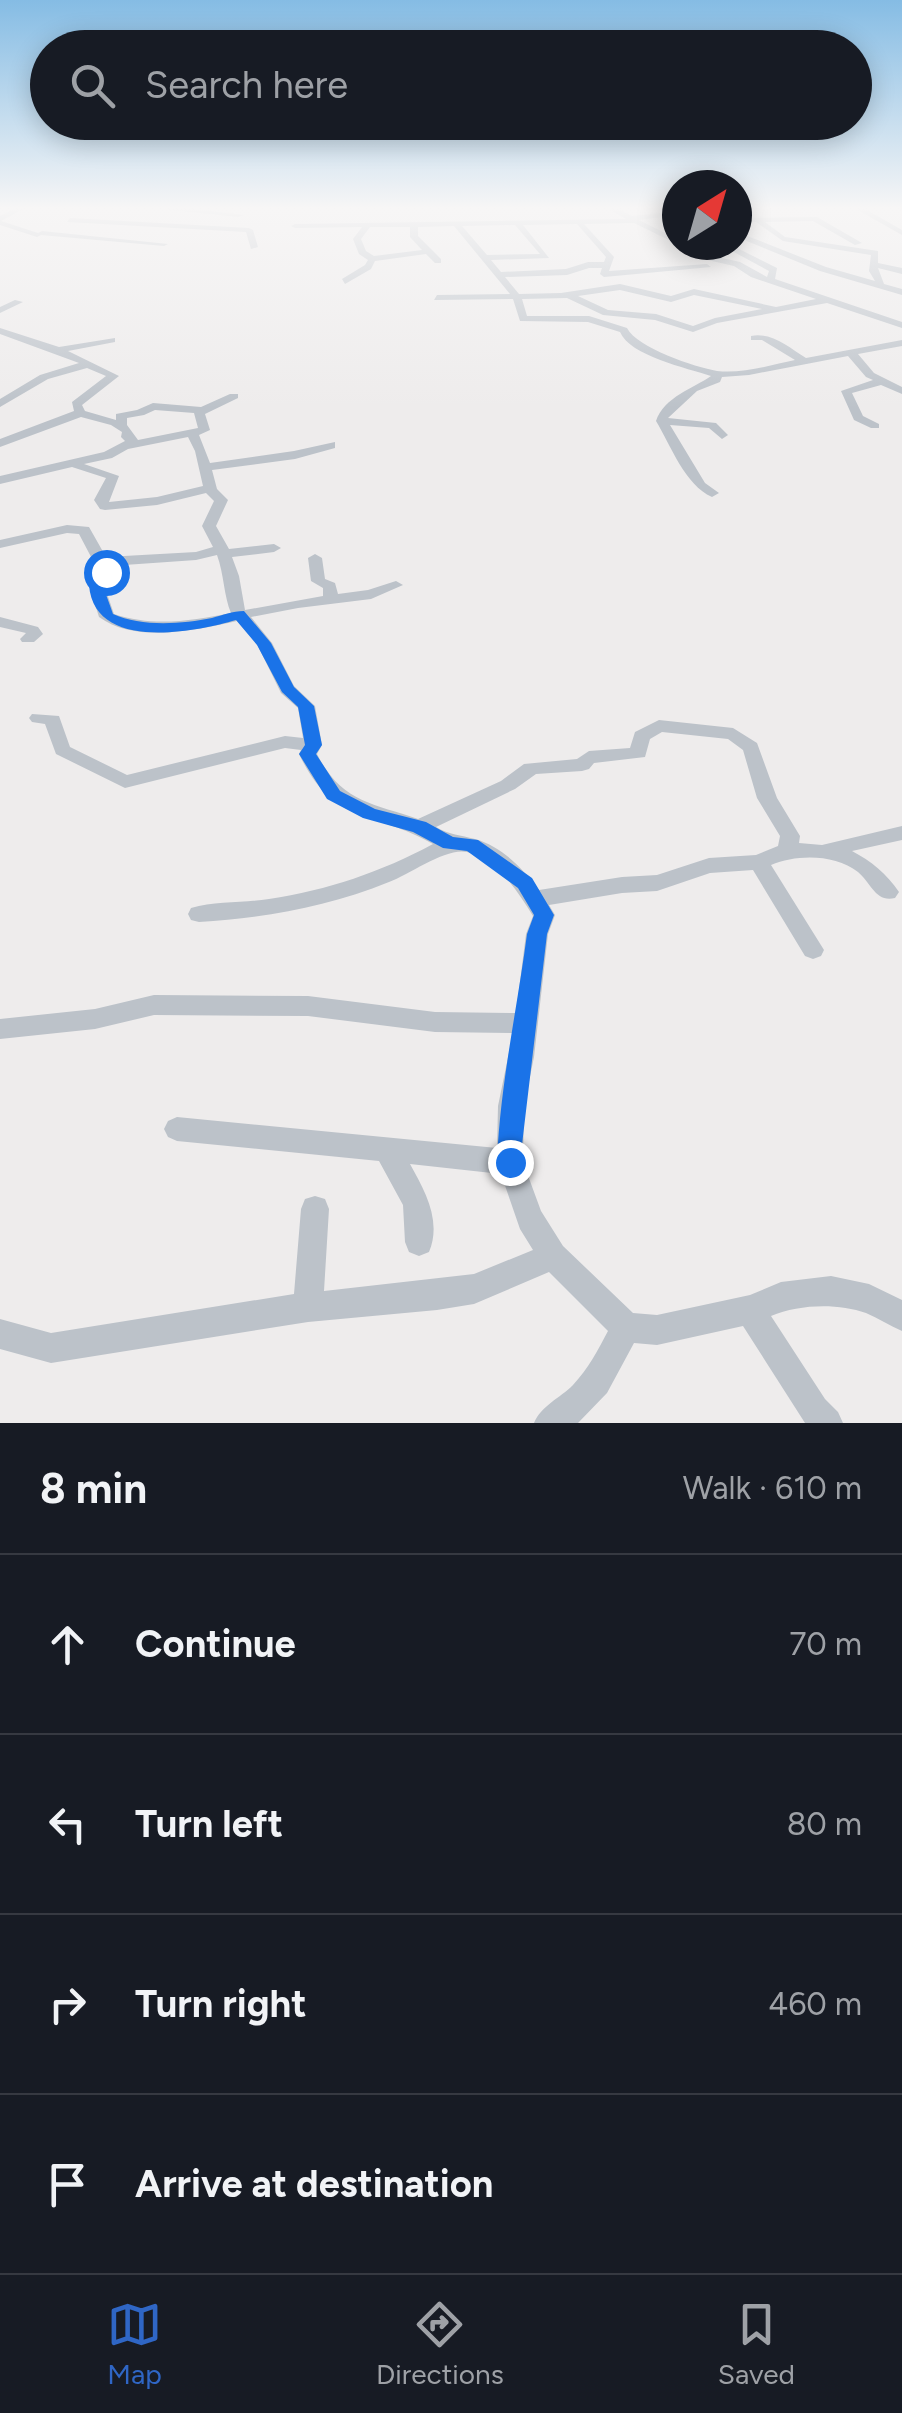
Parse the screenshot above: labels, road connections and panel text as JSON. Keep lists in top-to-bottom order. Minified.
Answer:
{"north":"top right","page":{"search":"Search here","heading":["8 min","Walk · 610 m"],"list":[["Continue","70 m"],["Turn left","80 m"],["Turn right","460 m"],"Arrive at destination"],"nav":["Map","Directions","Saved"]}}
